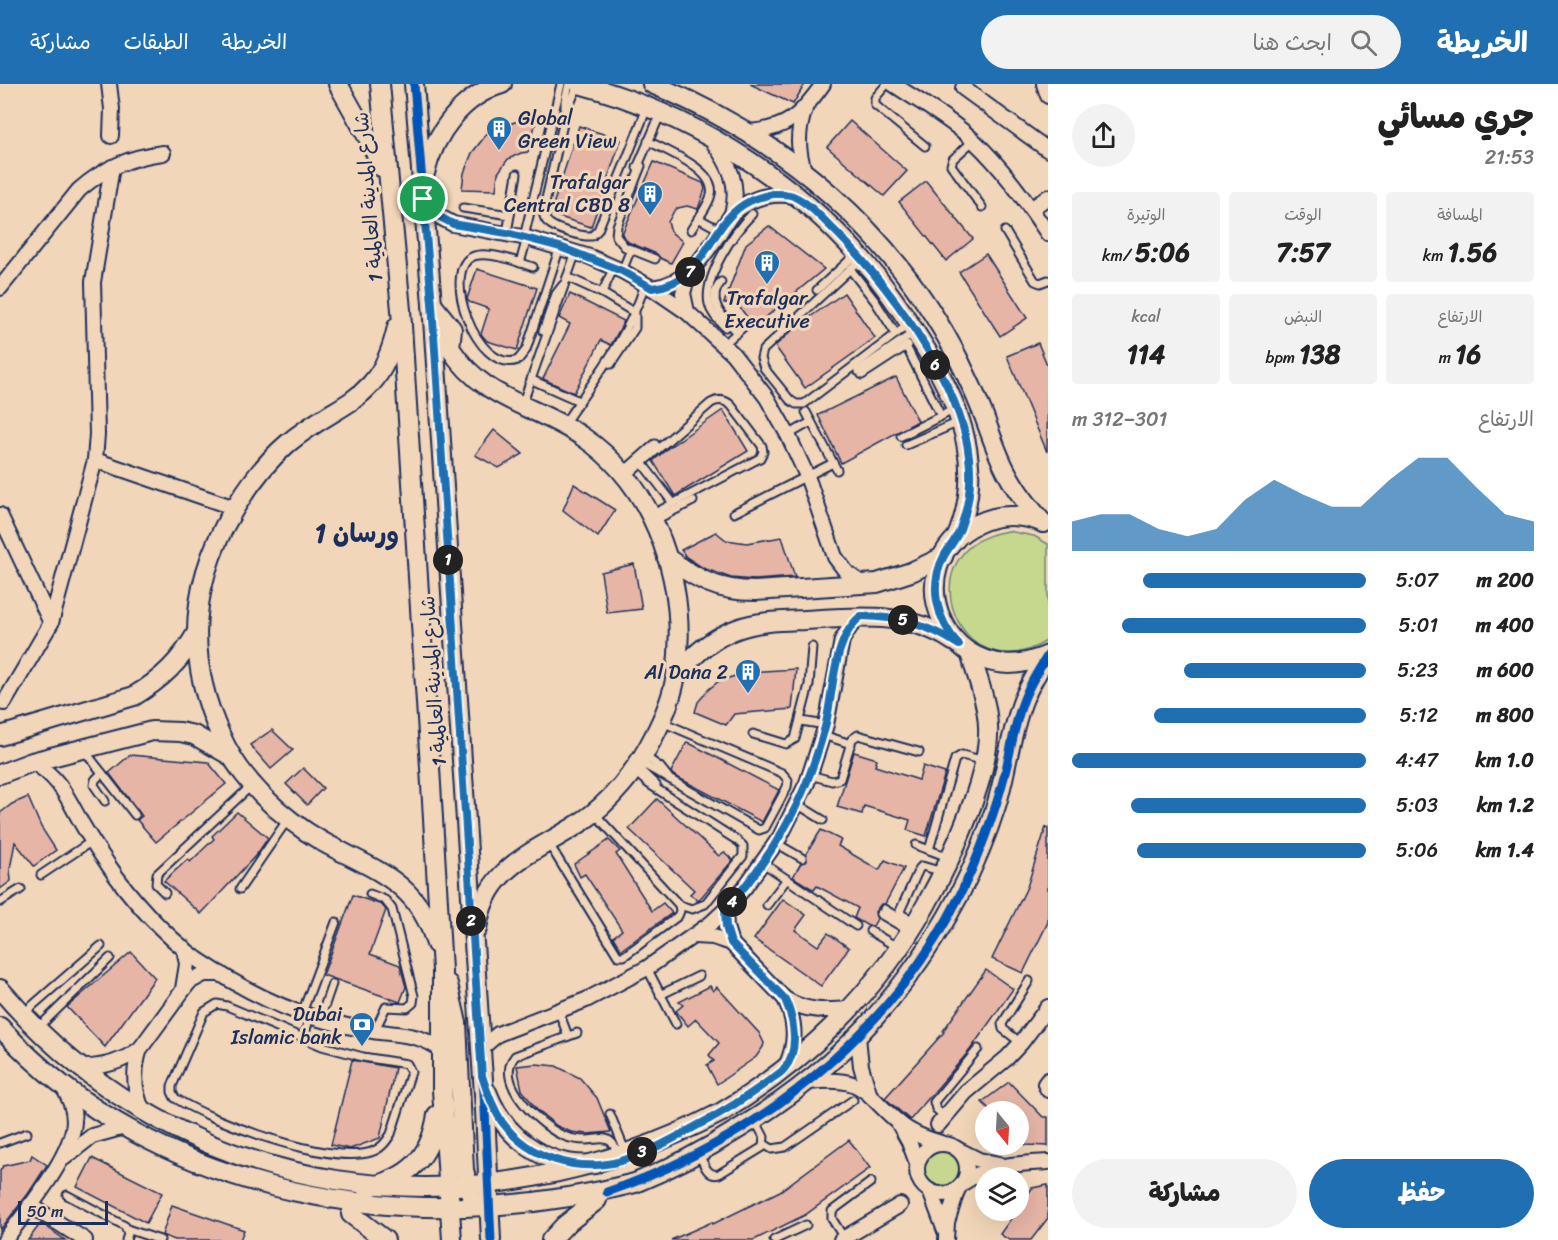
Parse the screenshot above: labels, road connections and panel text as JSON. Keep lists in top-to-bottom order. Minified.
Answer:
{"streets":{"street":["شارع المدينة العالمية 1"]},"districts":["ورسان 1"],"places":{"building":["Global Green View","Trafalgar Central CBD 8","Trafalgar Executive","Al Dana 2"],"bank":["Dubai Islamic bank"]},"scale_bar":"50 m","north":"bottom","page":{"header":"الخريطة","search":"ابحث هنا","nav":["الخريطة","الطبقات","مشاركة"],"heading":["جري مسائي","21:53"],"stats":[["المسافة","1.56 km"],["الوقت","7:57"],["الوتيرة","5:06 /km"],["الارتفاع","16 m"],["النبض","138 bpm"],["kcal","114"]],"pins":["7","6","1","5","4","2","3"],"chart":["الارتفاع","301–312 m"],"list":[{"name":"200 m","note":"5:07"},{"name":"400 m","note":"5:01"},{"name":"600 m","note":"5:23"},{"name":"800 m","note":"5:12"},{"name":"1.0 km","note":"4:47"},{"name":"1.2 km","note":"5:03"},{"name":"1.4 km","note":"5:06"}],"buttons":["حفظ","مشاركة"],"scale":"50 m"}}
